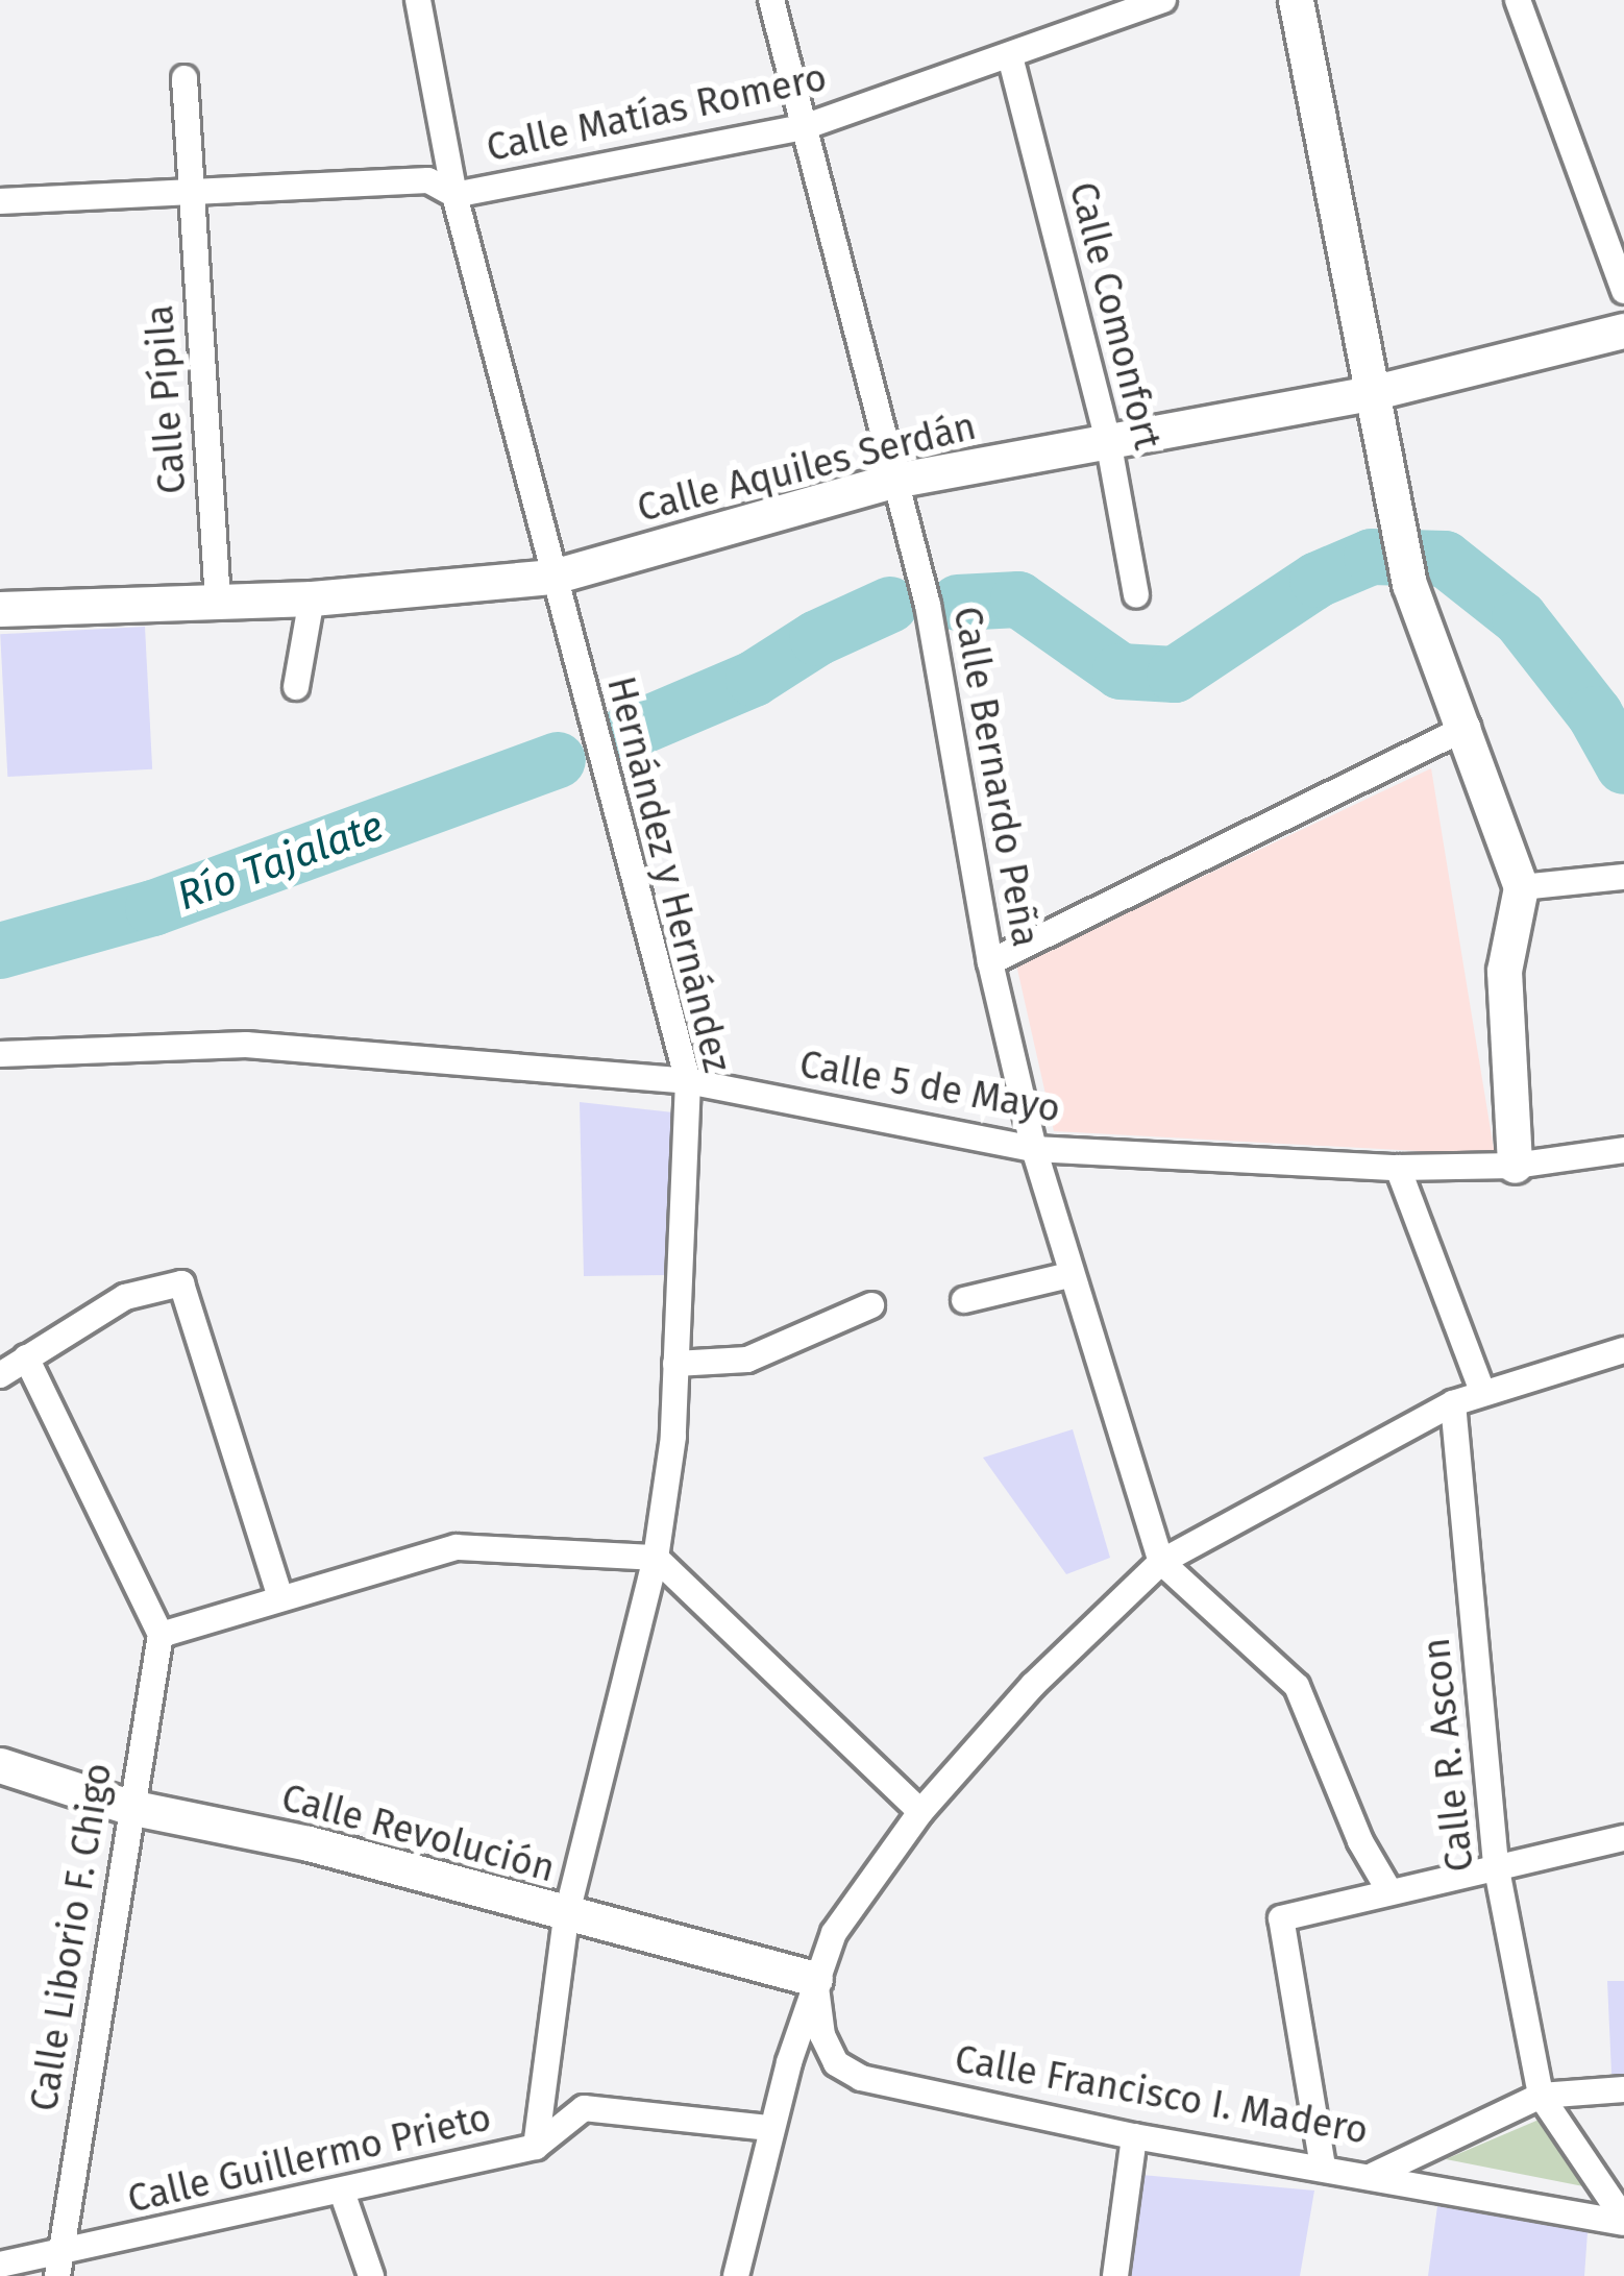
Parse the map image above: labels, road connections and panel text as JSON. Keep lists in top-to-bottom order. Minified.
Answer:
{"streets":{"street":["Calle Matías Romero","Calle Comonfort","Calle Pípila","Calle Aquiles Serdán","Calle Bernardo Peña","Hernández y Hernández","Calle 5 de Mayo","Calle R. Ascon","Calle Revolución","Calle Liborio F. Chigo","Calle Francisco I. Madero","Calle Guillermo Prieto"]},"crossings":[["Calle Matías Romero","Calle Comonfort"],["Calle Matías Romero","Calle Pípila"],["Calle Matías Romero","Calle Bernardo Peña"],["Calle Matías Romero","Hernández y Hernández"],["Calle Comonfort","Calle Aquiles Serdán"],["Calle Pípila","Calle Aquiles Serdán"],["Calle Aquiles Serdán","Calle Bernardo Peña"],["Calle Aquiles Serdán","Hernández y Hernández"],["Calle Bernardo Peña","Calle 5 de Mayo"],["Hernández y Hernández","Calle 5 de Mayo"],["Hernández y Hernández","Calle Revolución"],["Hernández y Hernández","Calle Guillermo Prieto"],["Calle R. Ascon","Calle Francisco I. Madero"],["Calle Revolución","Calle Liborio F. Chigo"],["Calle Liborio F. Chigo","Calle Guillermo Prieto"]],"water":["Río Tajalate"]}
